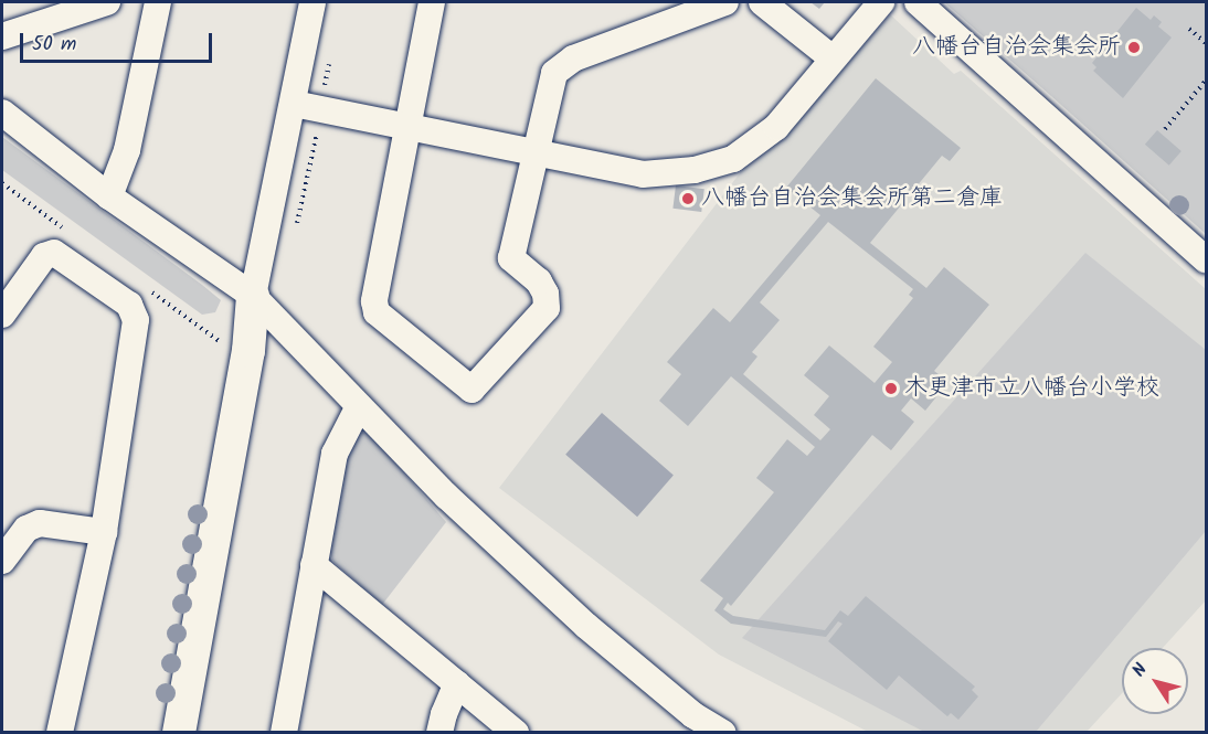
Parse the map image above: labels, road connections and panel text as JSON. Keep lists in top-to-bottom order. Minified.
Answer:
{"places":["八幡台自治会集会所","八幡台自治会集会所第二倉庫","木更津市立八幡台小学校"],"scale_bar":"50 m","north":"top left"}
